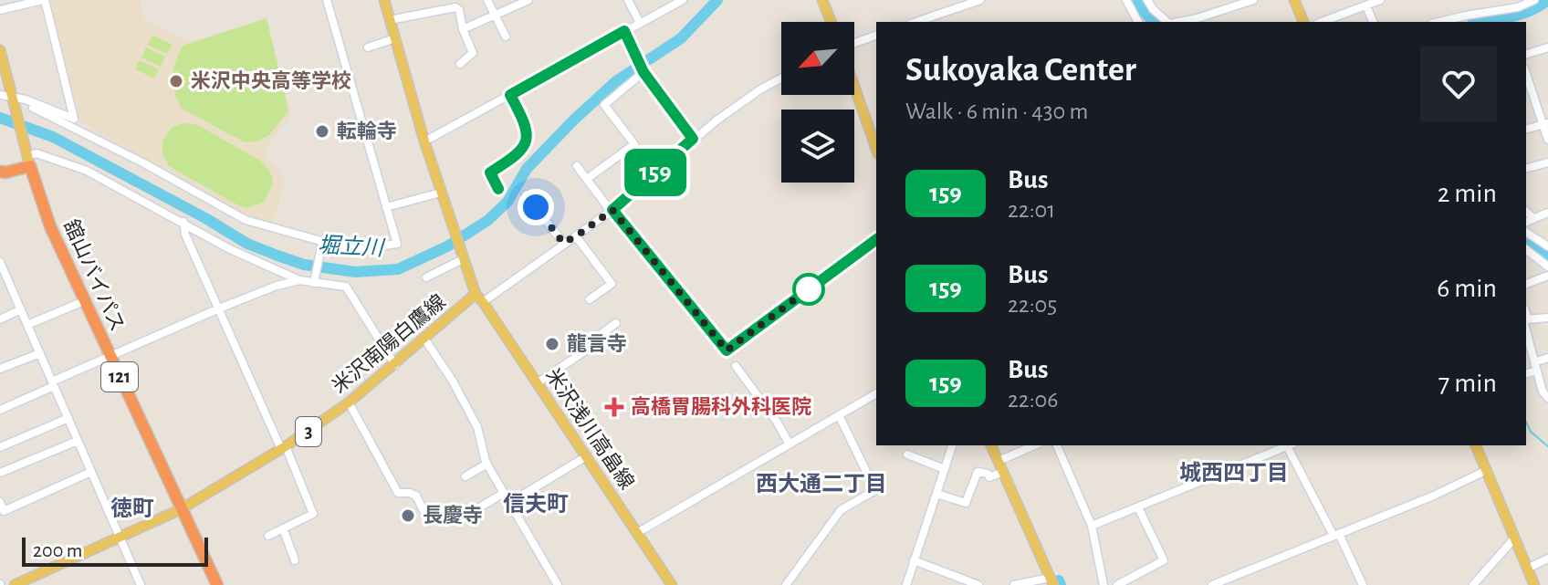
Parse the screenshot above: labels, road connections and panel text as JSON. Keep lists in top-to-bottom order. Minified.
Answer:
{"streets":{"highway":["舘山バイパス","121"],"main road":["米沢南陽白鷹線","米沢浅川高畠線","3"]},"crossings":[["舘山バイパス","米沢南陽白鷹線"],["米沢南陽白鷹線","米沢浅川高畠線"]],"districts":["城西四丁目","西大通二丁目","信夫町","徳町"],"water":["堀立川"],"places":{"other":["米沢中央高等学校","転輪寺","龍言寺","長慶寺"],"health":["高橋胃腸科外科医院"]},"lines":["bus line 159"],"scale_bar":"200 m","north":"bottom left","page":{"on_map":"159","heading":["Sukoyaka Center","Walk · 6 min · 430 m"],"list":[{"mark":"159","name":"Bus","note":"22:01","value":"2 min"},{"mark":"159","name":"Bus","note":"22:05","value":"6 min"},{"mark":"159","name":"Bus","note":"22:06","value":"7 min"}],"scale":"200 m"}}
